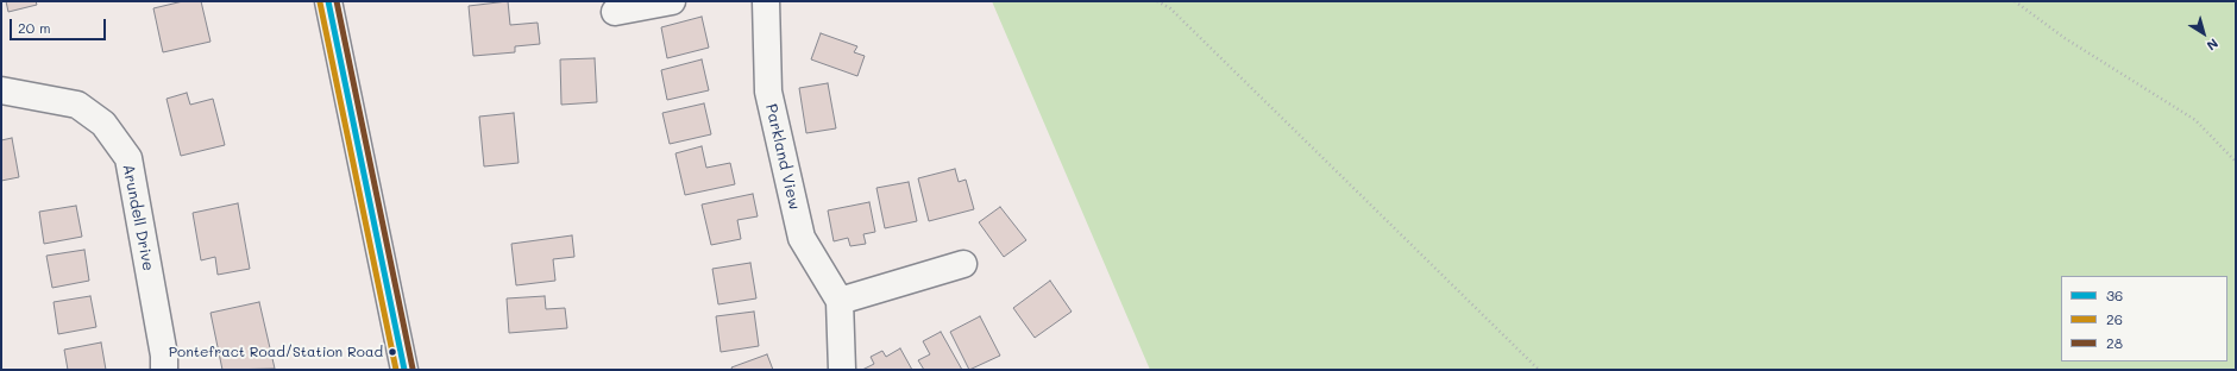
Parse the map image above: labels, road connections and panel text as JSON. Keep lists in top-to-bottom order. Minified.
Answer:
{"streets":{"main road":["Parkland View","Arundell Drive"]},"places":["Pontefract Road/Station Road"],"lines":["transit line 36","transit line 28","transit line 26"],"legend":["36","26","28"],"scale_bar":"20 m","north":"bottom right"}
